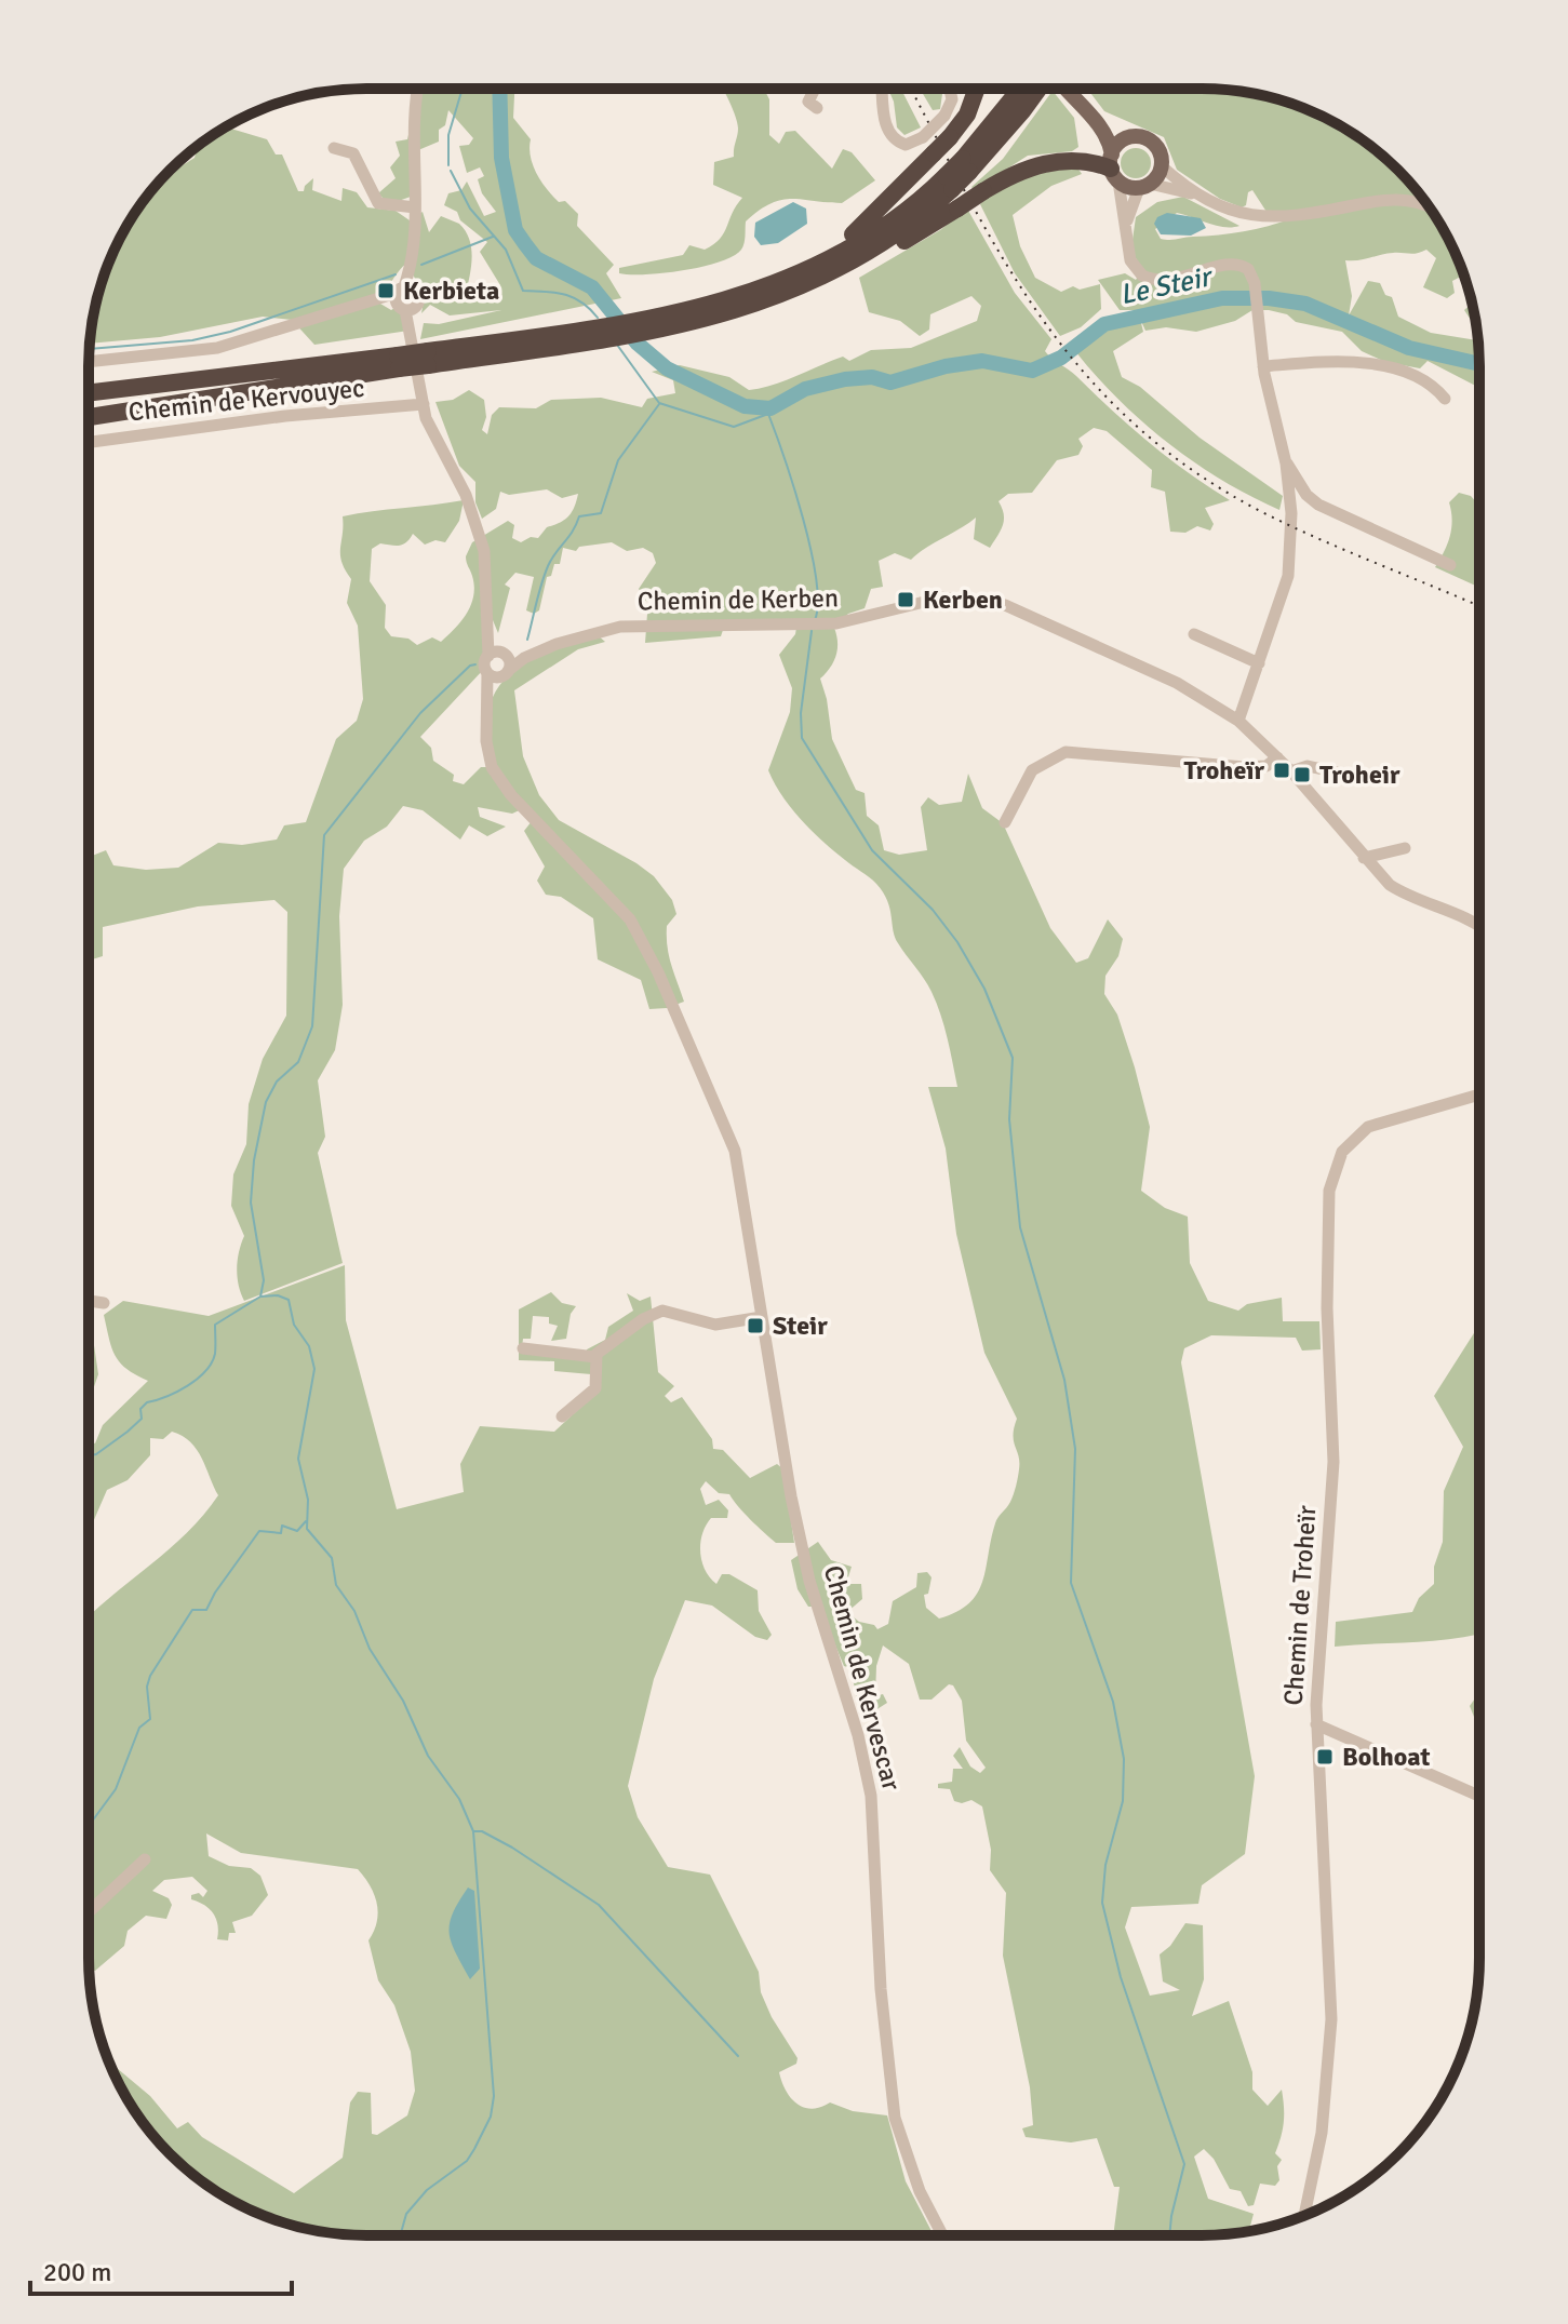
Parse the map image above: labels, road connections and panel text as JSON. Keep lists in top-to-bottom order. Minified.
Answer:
{"streets":{"street":["Chemin de Kervouyec","Chemin de Kerben","Chemin de Troheïr","Chemin de Kervescar"]},"crossings":[["Chemin de Kerben","Chemin de Kervescar"]],"water":["Le Steir"],"places":{"transit":["Kerbieta","Kerben","Troheïr","Troheir","Steir","Bolhoat"]},"scale_bar":"200 m"}
